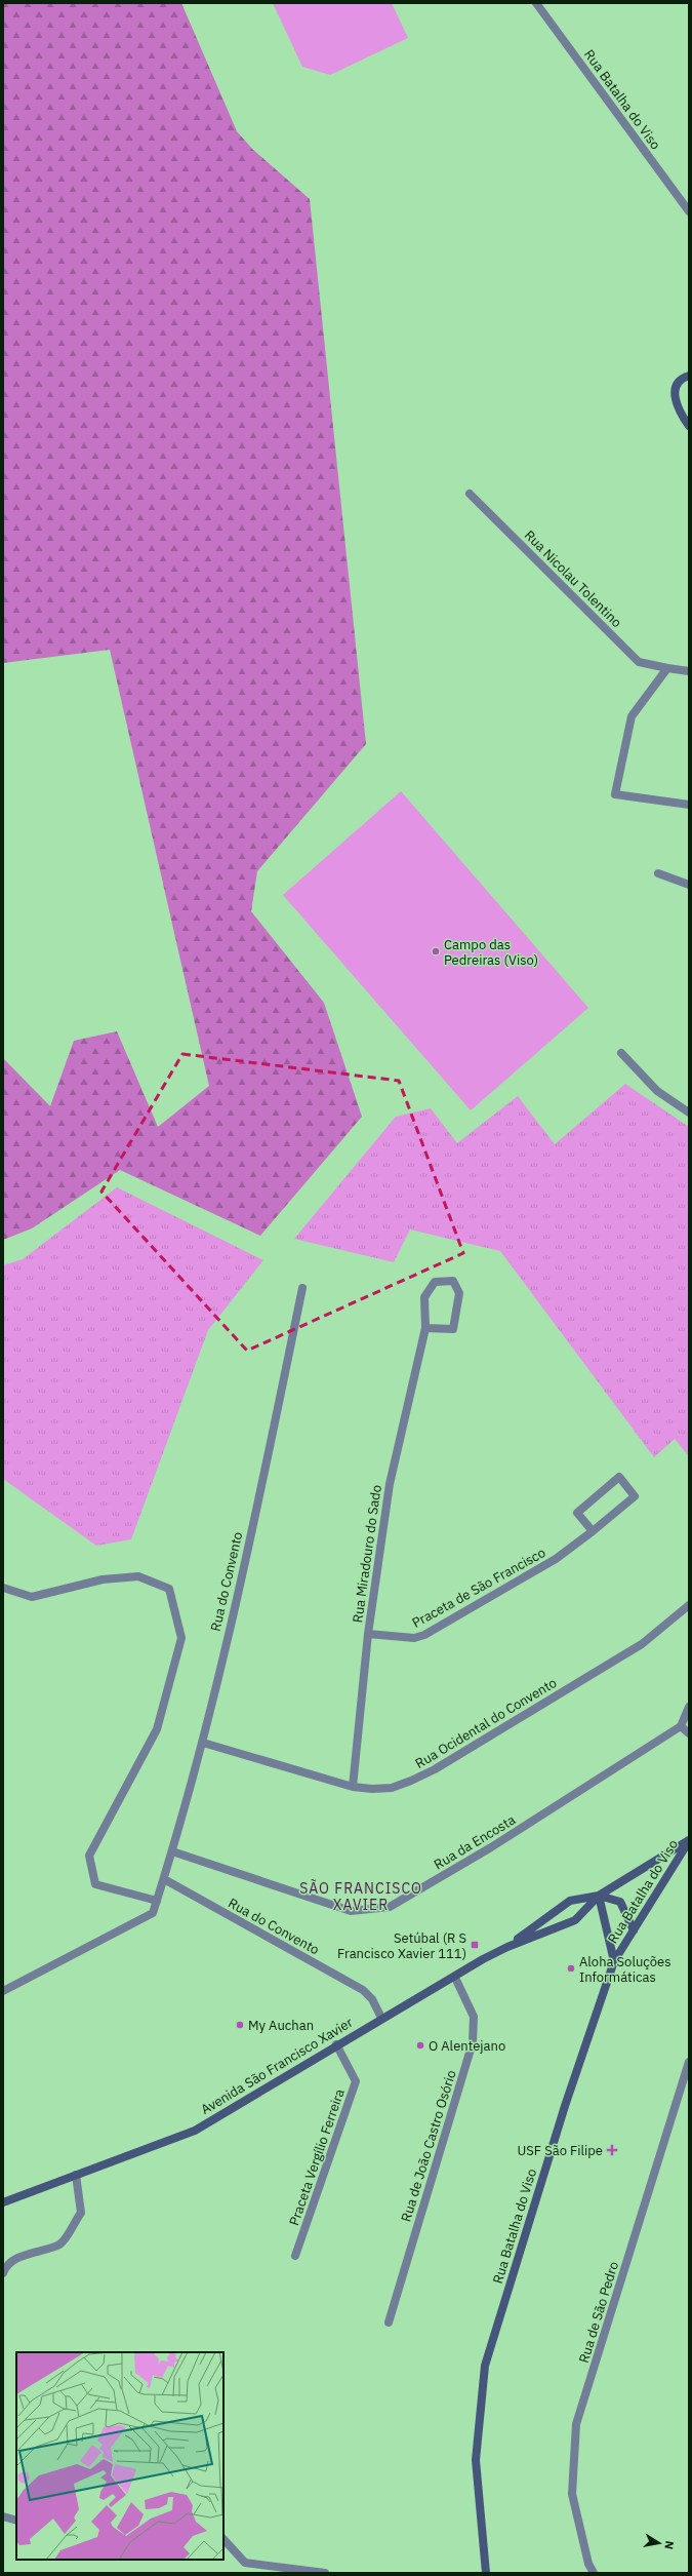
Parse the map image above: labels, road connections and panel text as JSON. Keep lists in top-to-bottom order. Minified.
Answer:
{"streets":{"street":["Rua Batalha do Viso","Rua Nicolau Tolentino","Rua Miradouro do Sado","Rua do Convento","Praceta de São Francisco","Rua Ocidental do Convento","Rua da Encosta","Avenida São Francisco Xavier","Rua de João Castro Osório","Praceta Vergílio Ferreira","Rua de São Pedro"]},"crossings":[["Rua Batalha do Viso","Avenida São Francisco Xavier"],["Rua Miradouro do Sado","Praceta de São Francisco"],["Rua Miradouro do Sado","Rua Ocidental do Convento"],["Rua do Convento","Rua Ocidental do Convento"],["Rua do Convento","Rua da Encosta"],["Rua do Convento","Avenida São Francisco Xavier"],["Avenida São Francisco Xavier","Rua de João Castro Osório"],["Avenida São Francisco Xavier","Praceta Vergílio Ferreira"]],"districts":["SÃO FRANCISCO XAVIER"],"places":{"other":["Campo das Pedreiras (Viso)","Aloha Soluções Informáticas","My Auchan","O Alentejano"],"transit":["Setúbal (R S Francisco Xavier 111)"],"health":["USF São Filipe"]},"north":"right"}
